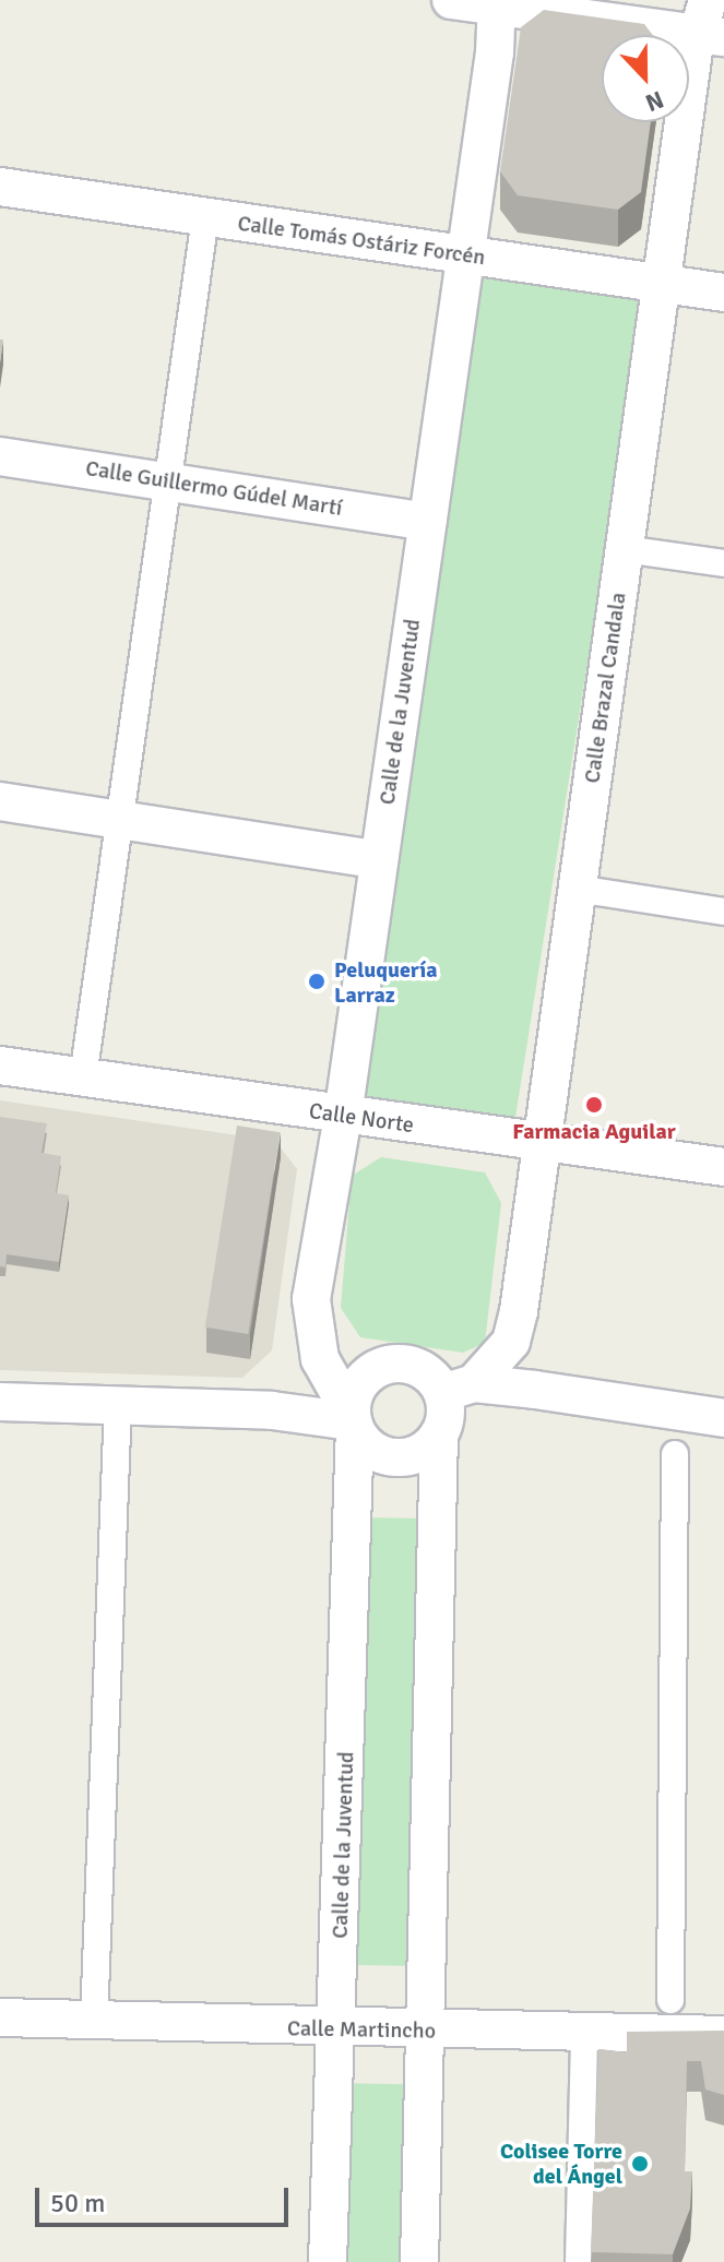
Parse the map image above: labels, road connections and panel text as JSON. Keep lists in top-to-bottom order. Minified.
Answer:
{"streets":{"street":["Calle Tomás Ostáriz Forcén","Calle Guillermo Gúdel Martí","Calle Brazal Candala","Calle de la Juventud","Calle Norte","Calle Martincho"]},"crossings":[["Calle Tomás Ostáriz Forcén","Calle Brazal Candala"],["Calle Tomás Ostáriz Forcén","Calle de la Juventud"],["Calle Guillermo Gúdel Martí","Calle de la Juventud"],["Calle Brazal Candala","Calle Norte"],["Calle de la Juventud","Calle Norte"],["Calle de la Juventud","Calle Martincho"]],"places":["Peluquería Larraz","Farmacia Aguilar","Colisee Torre del Ángel"],"scale_bar":"50 m","north":"bottom"}
